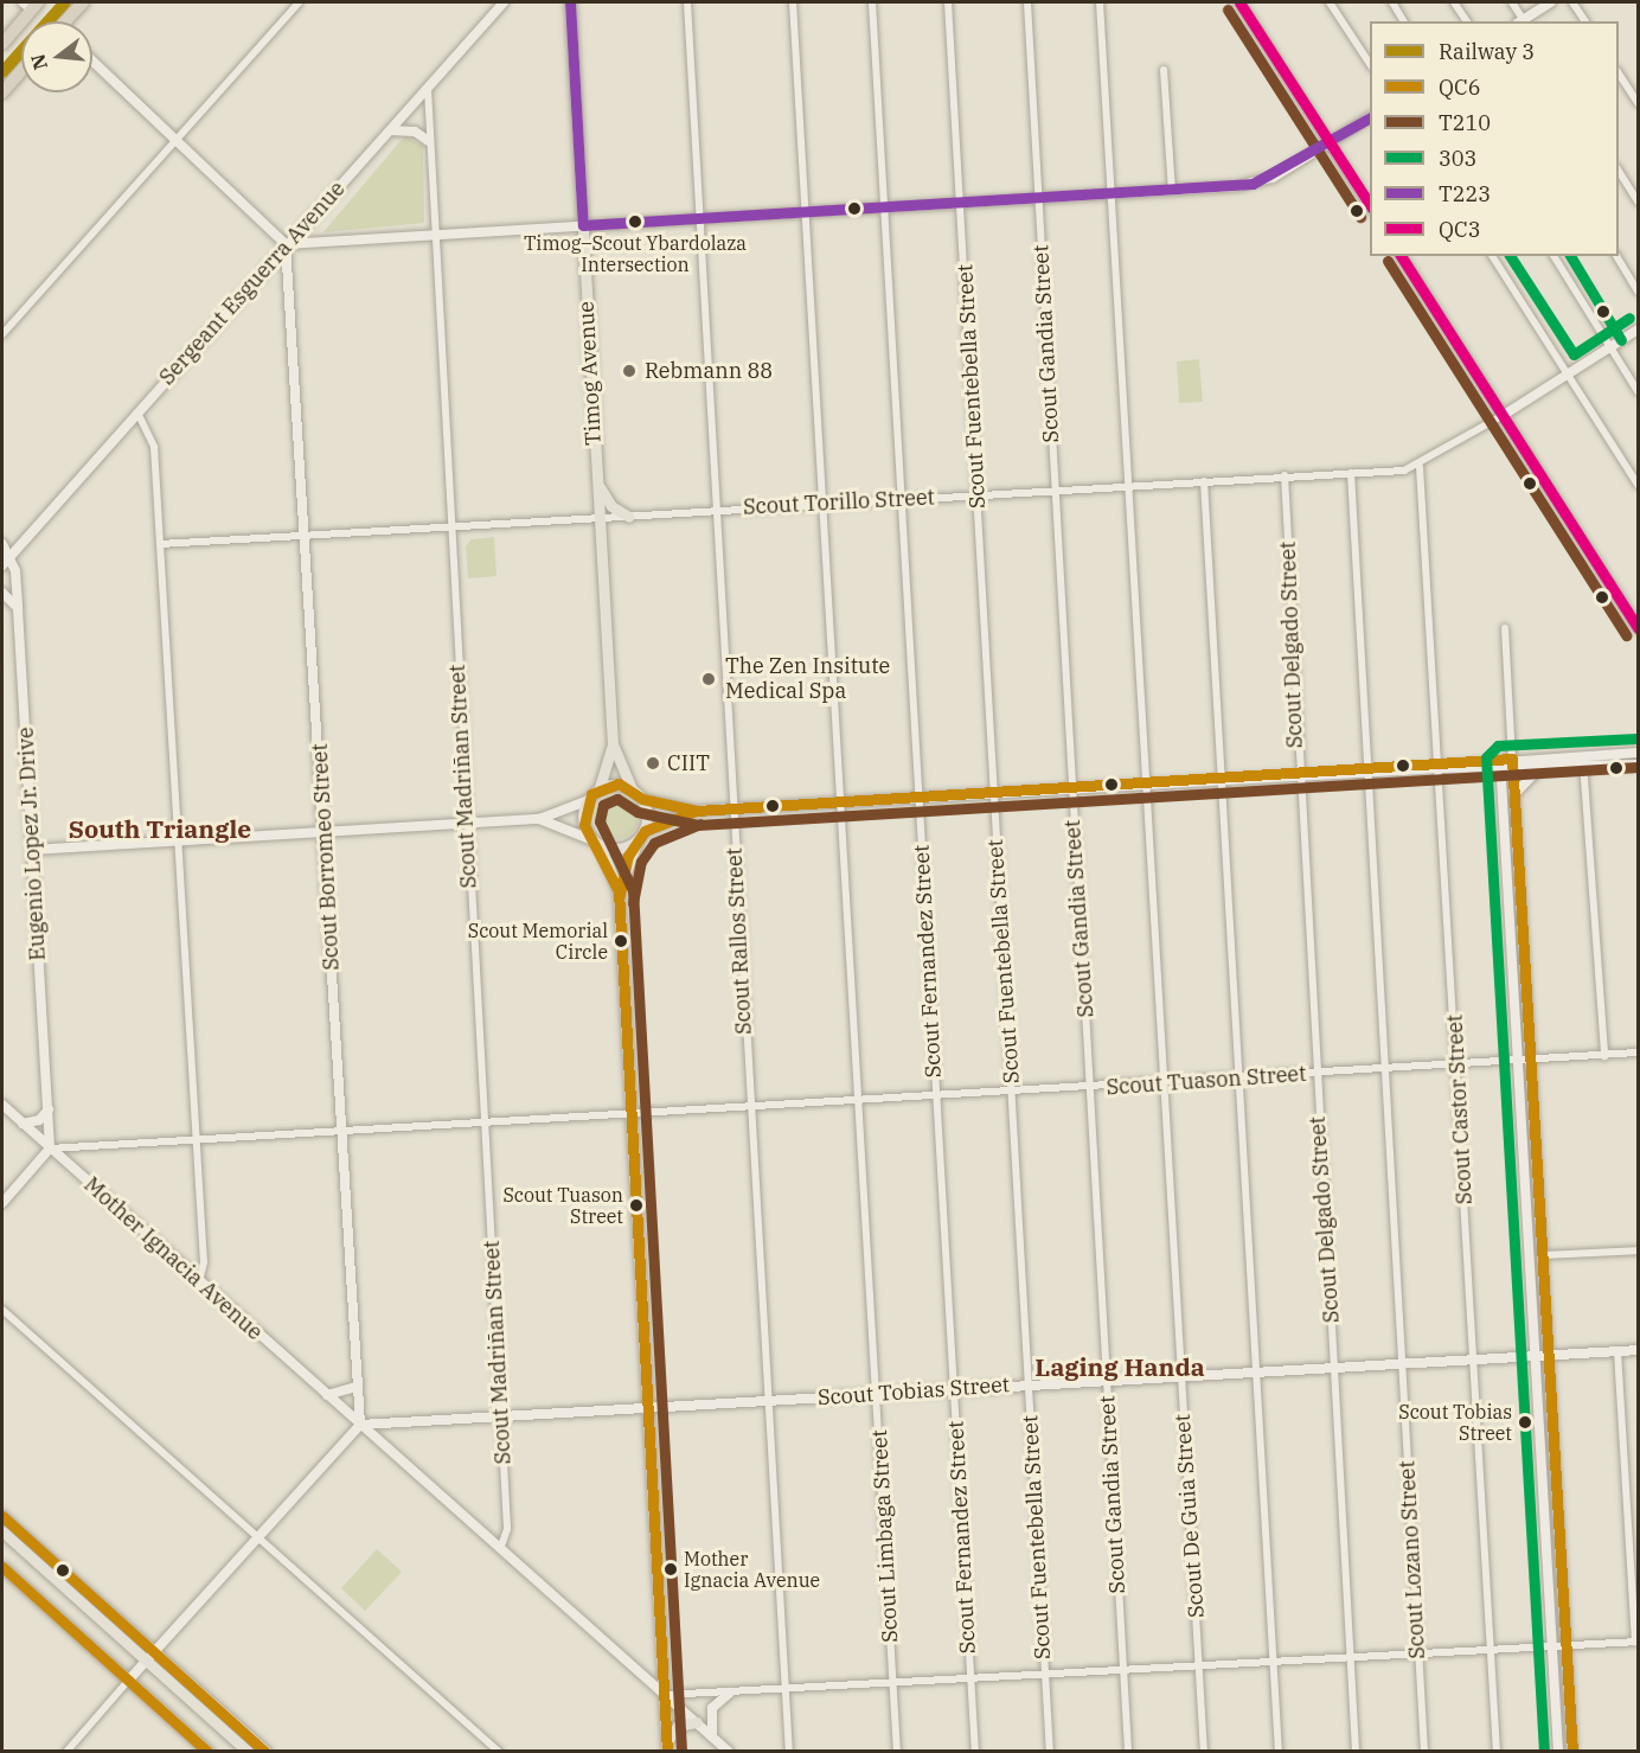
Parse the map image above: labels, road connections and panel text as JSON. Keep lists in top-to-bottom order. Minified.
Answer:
{"streets":{"main road":["Timog Avenue"],"street":["Sergeant Esguerra Avenue","Scout Gandia Street","Scout Fuentebella Street","Scout Torillo Street","Scout Delgado Street","Scout Madriñan Street","Eugenio Lopez Jr. Drive","Scout Borromeo Street","Scout Rallos Street","Scout Fernandez Street","Scout Tuason Street","Scout Castor Street","Mother Ignacia Avenue","Scout Tobias Street","Scout De Guia Street","Scout Limbaga Street","Scout Lozano Street"]},"crossings":[["Sergeant Esguerra Avenue","Scout Madriñan Street"],["Sergeant Esguerra Avenue","Eugenio Lopez Jr. Drive"],["Sergeant Esguerra Avenue","Scout Borromeo Street"],["Scout Gandia Street","Scout Torillo Street"],["Scout Gandia Street","Scout Tuason Street"],["Scout Gandia Street","Scout Tobias Street"],["Timog Avenue","Scout Torillo Street"],["Scout Fuentebella Street","Scout Torillo Street"],["Scout Fuentebella Street","Scout Tuason Street"],["Scout Fuentebella Street","Scout Tobias Street"],["Scout Torillo Street","Scout Delgado Street"],["Scout Torillo Street","Scout Madriñan Street"],["Scout Torillo Street","Scout Borromeo Street"],["Scout Torillo Street","Scout Rallos Street"],["Scout Torillo Street","Scout Fernandez Street"],["Scout Torillo Street","Scout Castor Street"],["Scout Torillo Street","Scout De Guia Street"],["Scout Torillo Street","Scout Limbaga Street"],["Scout Torillo Street","Scout Lozano Street"],["Scout Delgado Street","Scout Tuason Street"],["Scout Delgado Street","Scout Tobias Street"],["Scout Madriñan Street","Scout Tuason Street"],["Scout Madriñan Street","Mother Ignacia Avenue"],["Scout Madriñan Street","Scout Tobias Street"],["Eugenio Lopez Jr. Drive","Scout Tuason Street"],["Eugenio Lopez Jr. Drive","Mother Ignacia Avenue"],["Scout Borromeo Street","Scout Tuason Street"],["Scout Borromeo Street","Mother Ignacia Avenue"],["Scout Borromeo Street","Scout Tobias Street"],["Scout Rallos Street","Scout Tuason Street"],["Scout Rallos Street","Scout Tobias Street"],["Scout Fernandez Street","Scout Tuason Street"],["Scout Fernandez Street","Scout Tobias Street"],["Scout Tuason Street","Scout Castor Street"],["Scout Tuason Street","Mother Ignacia Avenue"],["Scout Tuason Street","Scout De Guia Street"],["Scout Tuason Street","Scout Limbaga Street"],["Scout Tuason Street","Scout Lozano Street"],["Scout Castor Street","Scout Tobias Street"],["Mother Ignacia Avenue","Scout Tobias Street"],["Scout Tobias Street","Scout De Guia Street"],["Scout Tobias Street","Scout Limbaga Street"],["Scout Tobias Street","Scout Lozano Street"]],"districts":["South Triangle","Laging Handa"],"places":["Timog–Scout Ybardolaza Intersection","Rebmann 88","The Zen Insitute Medical Spa","CIIT","Scout Memorial Circle","Scout Tuason Street","Scout Tobias Street","Mother Ignacia Avenue"],"lines":["rail line 3","transit line T223","transit line QC3","transit line T210","transit line 303","transit line QC6"],"legend":["Railway 3","QC6","T210","303","T223","QC3"],"north":"left"}
